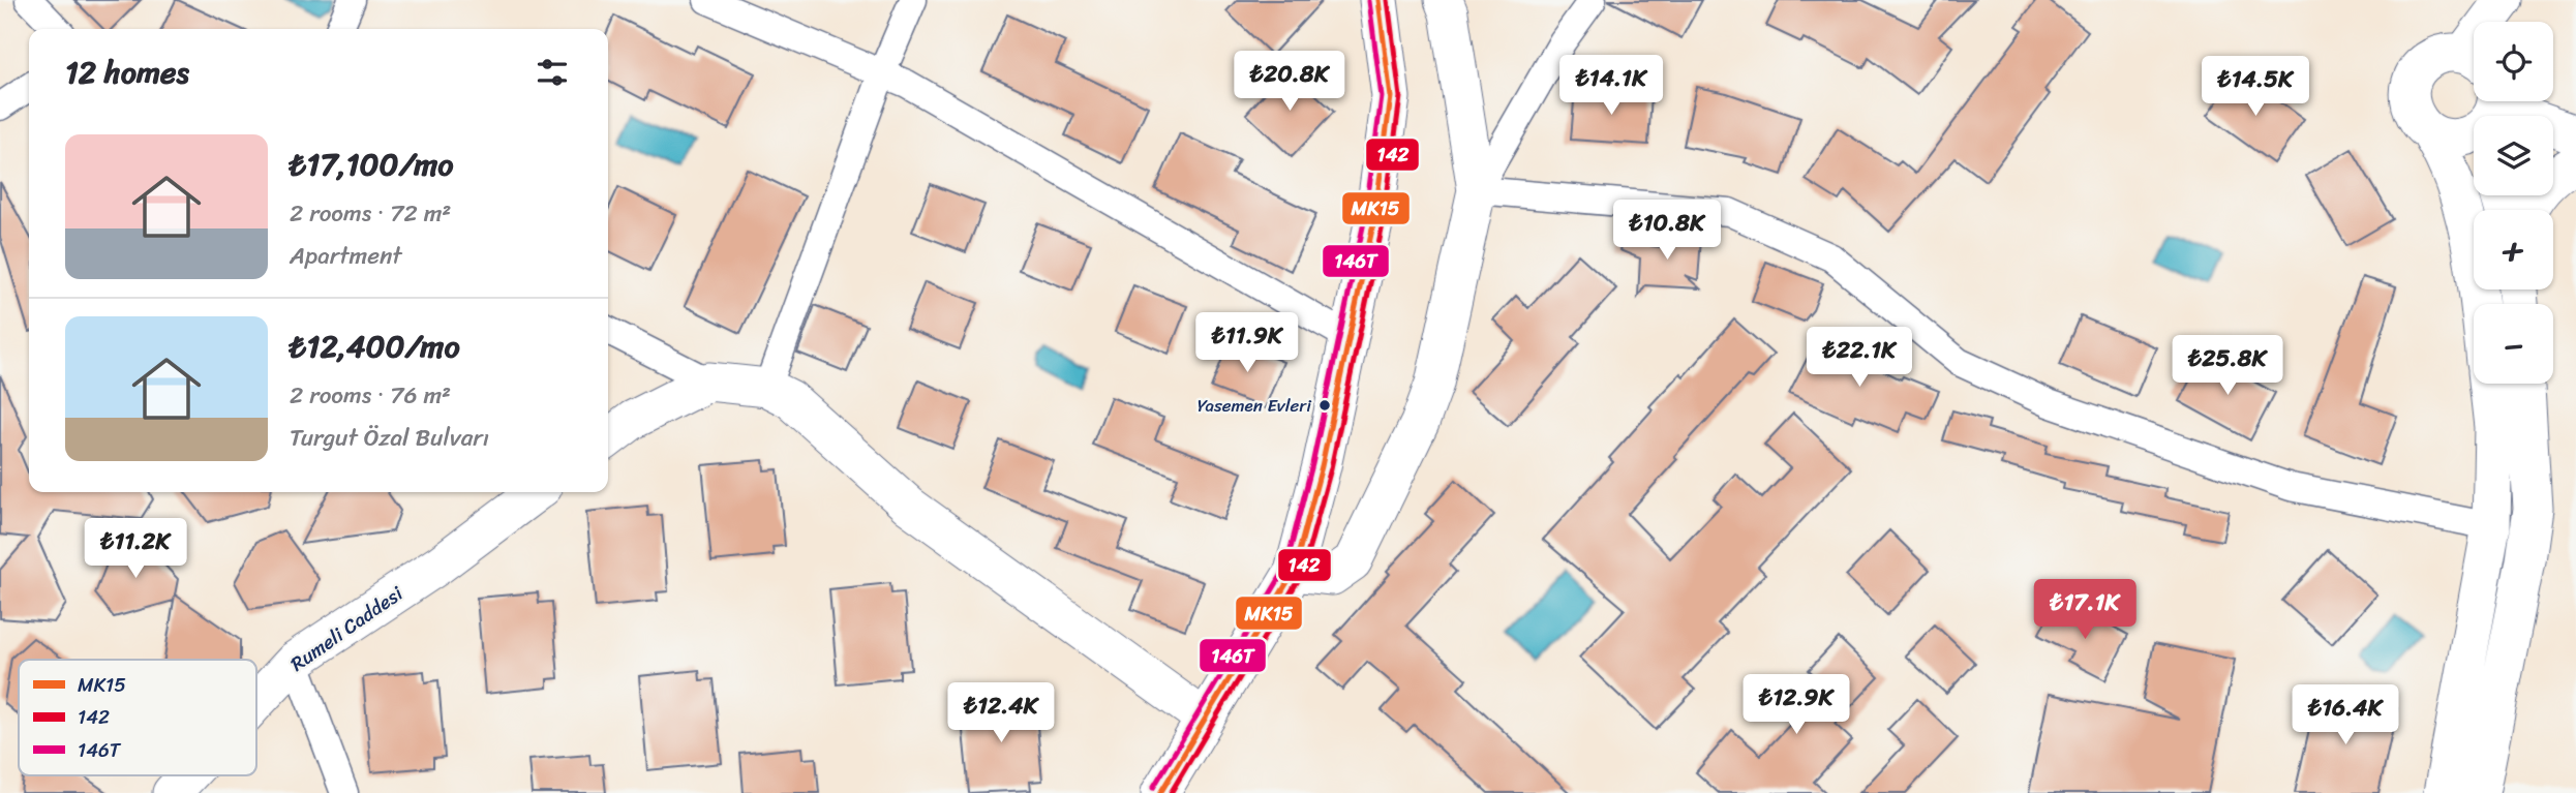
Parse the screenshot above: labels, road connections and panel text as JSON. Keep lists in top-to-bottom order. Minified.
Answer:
{"streets":{"street":["Rumeli Caddesi"]},"places":["Yasemen Evleri"],"lines":["transit line MK15","transit line 142","transit line 146T"],"legend":["MK15","142","146T"],"page":{"map_buttons":["+","−"],"heading":"12 homes","price":["₺20.8K","₺14.1K","₺14.5K","₺10.8K","₺11.9K","₺22.1K","₺25.8K","₺11.2K","₺17.1K","₺12.9K","₺12.4K","₺16.4K"],"list":[{"name":"₺17,100/mo","note":"2 rooms · 72 m² · Apartment"},{"name":"₺12,400/mo","note":"2 rooms · 76 m² · Turgut Özal Bulvarı"}]}}
